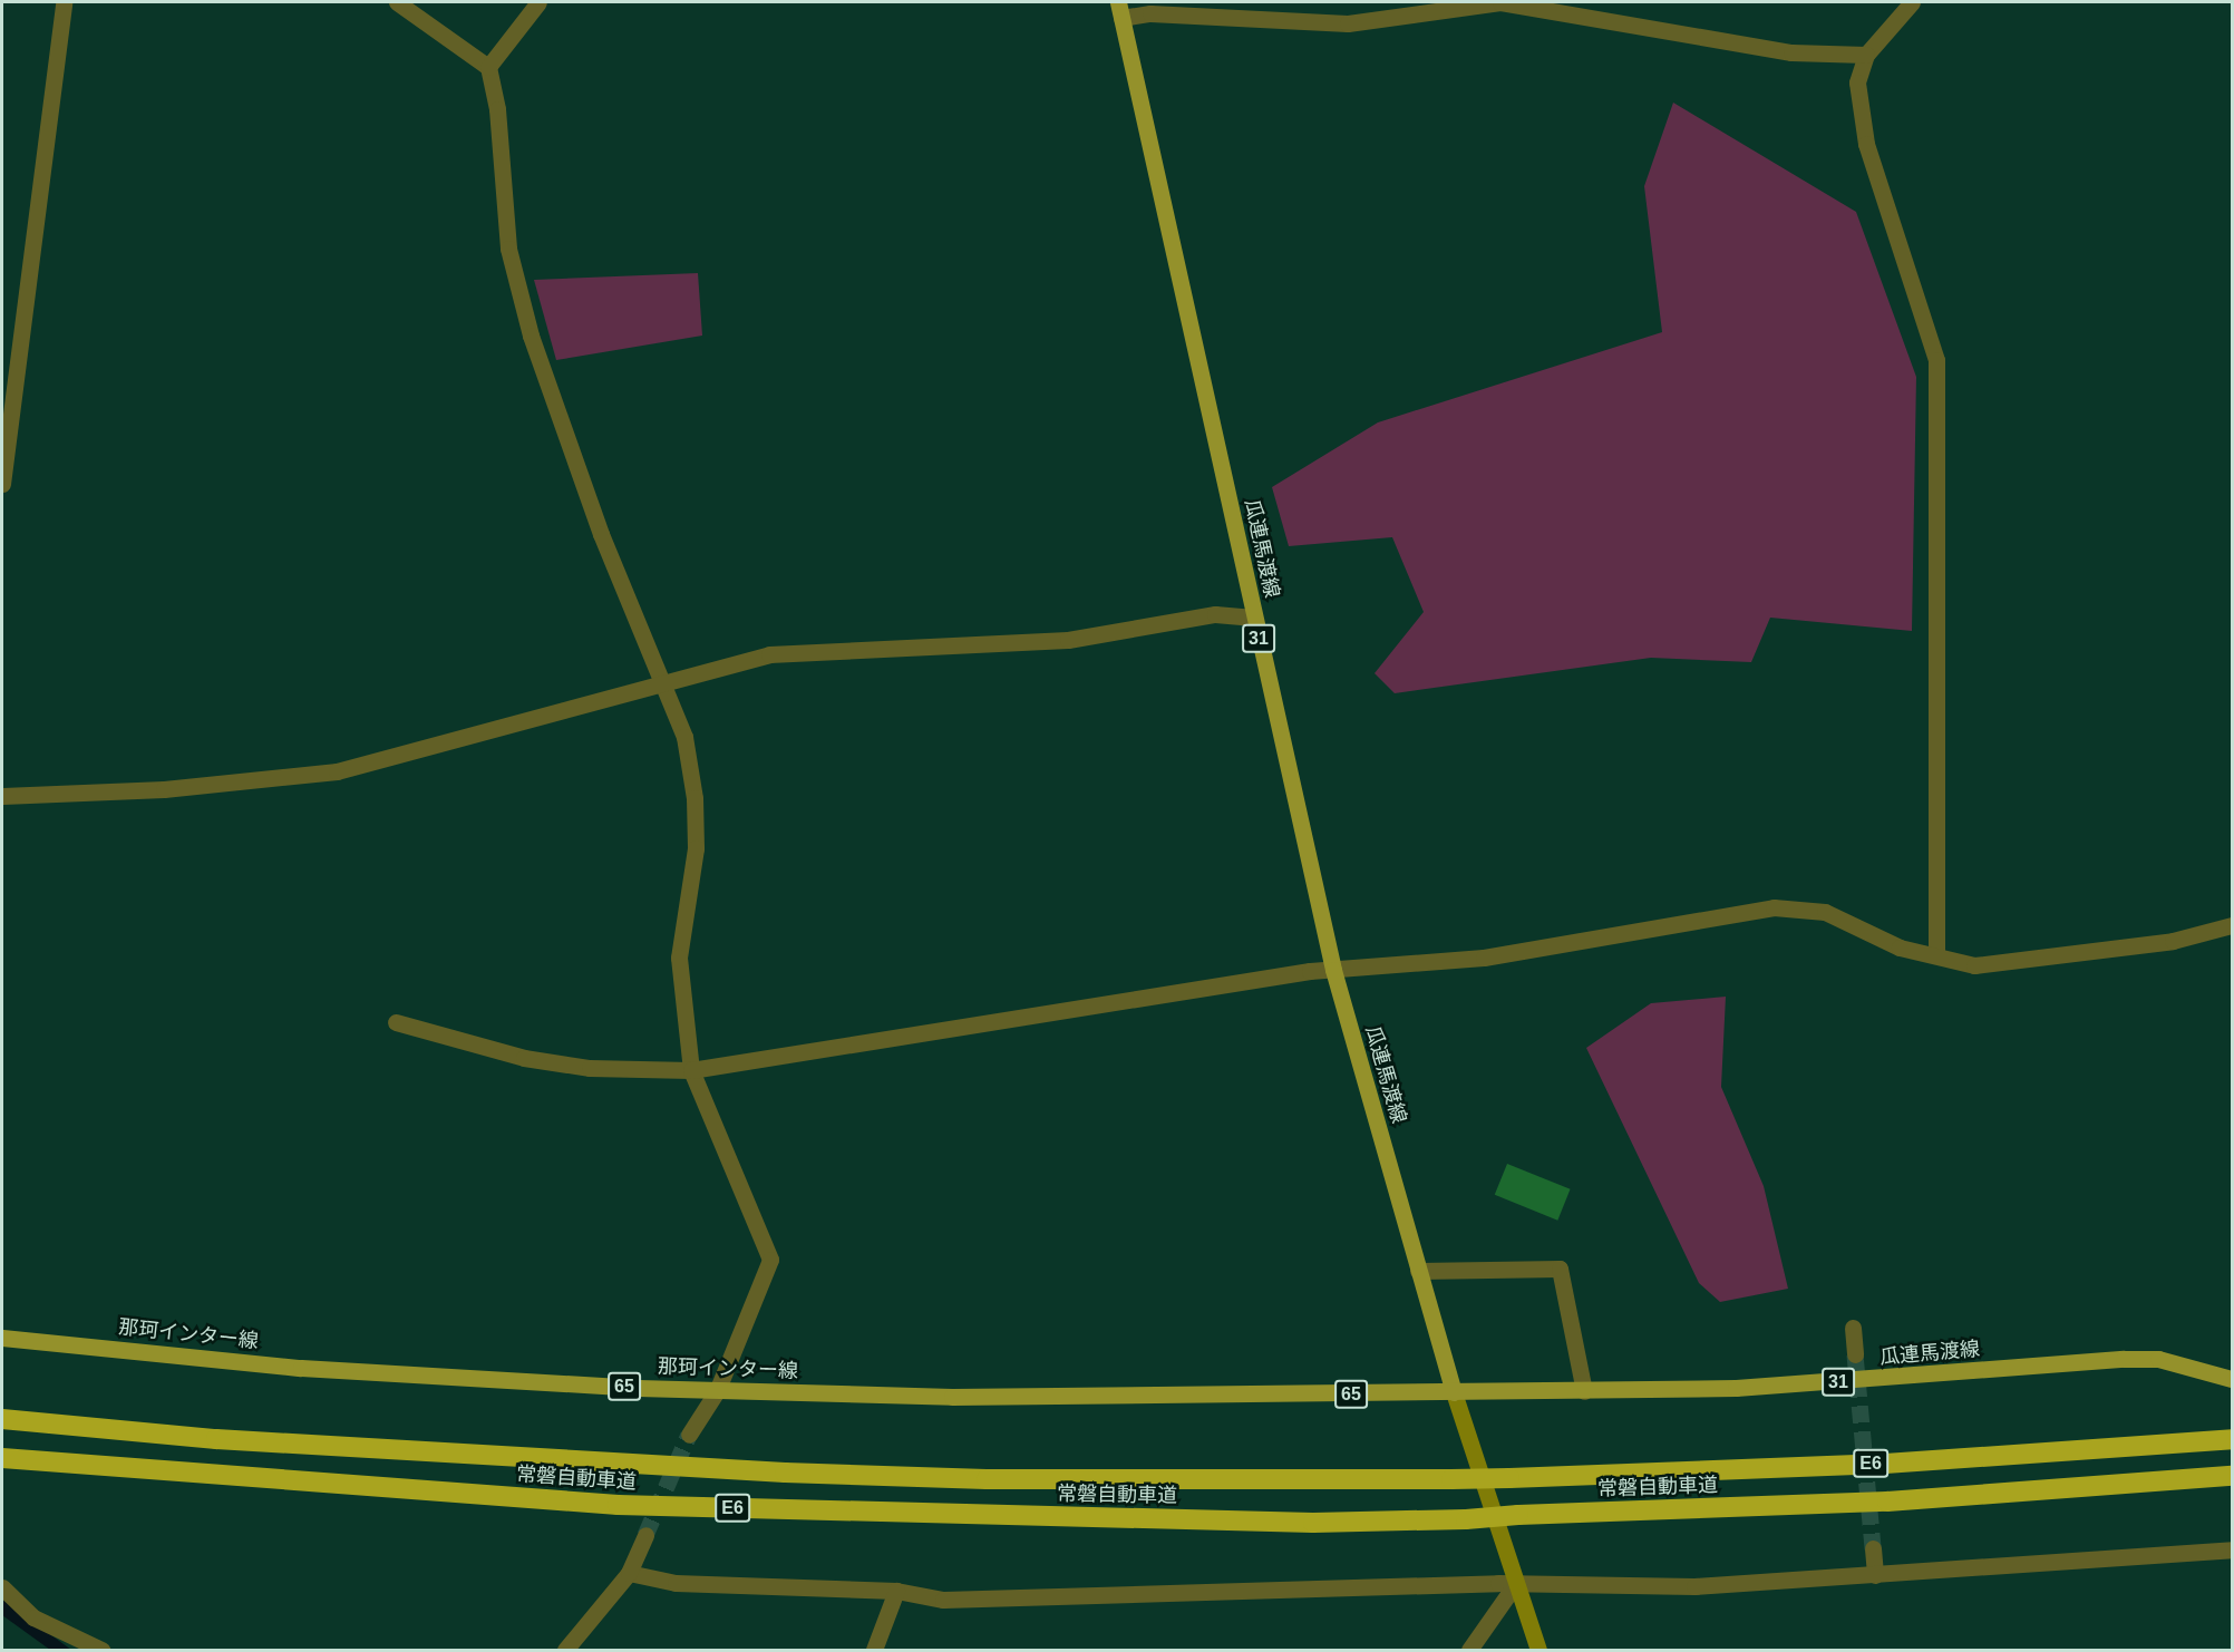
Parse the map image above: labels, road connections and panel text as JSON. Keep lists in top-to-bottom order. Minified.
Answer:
{"streets":{"highway":["E6","常磐自動車道"],"main road":["瓜連馬渡線","31","那珂インター線","65"]},"crossings":[["瓜連馬渡線","那珂インター線"]]}
